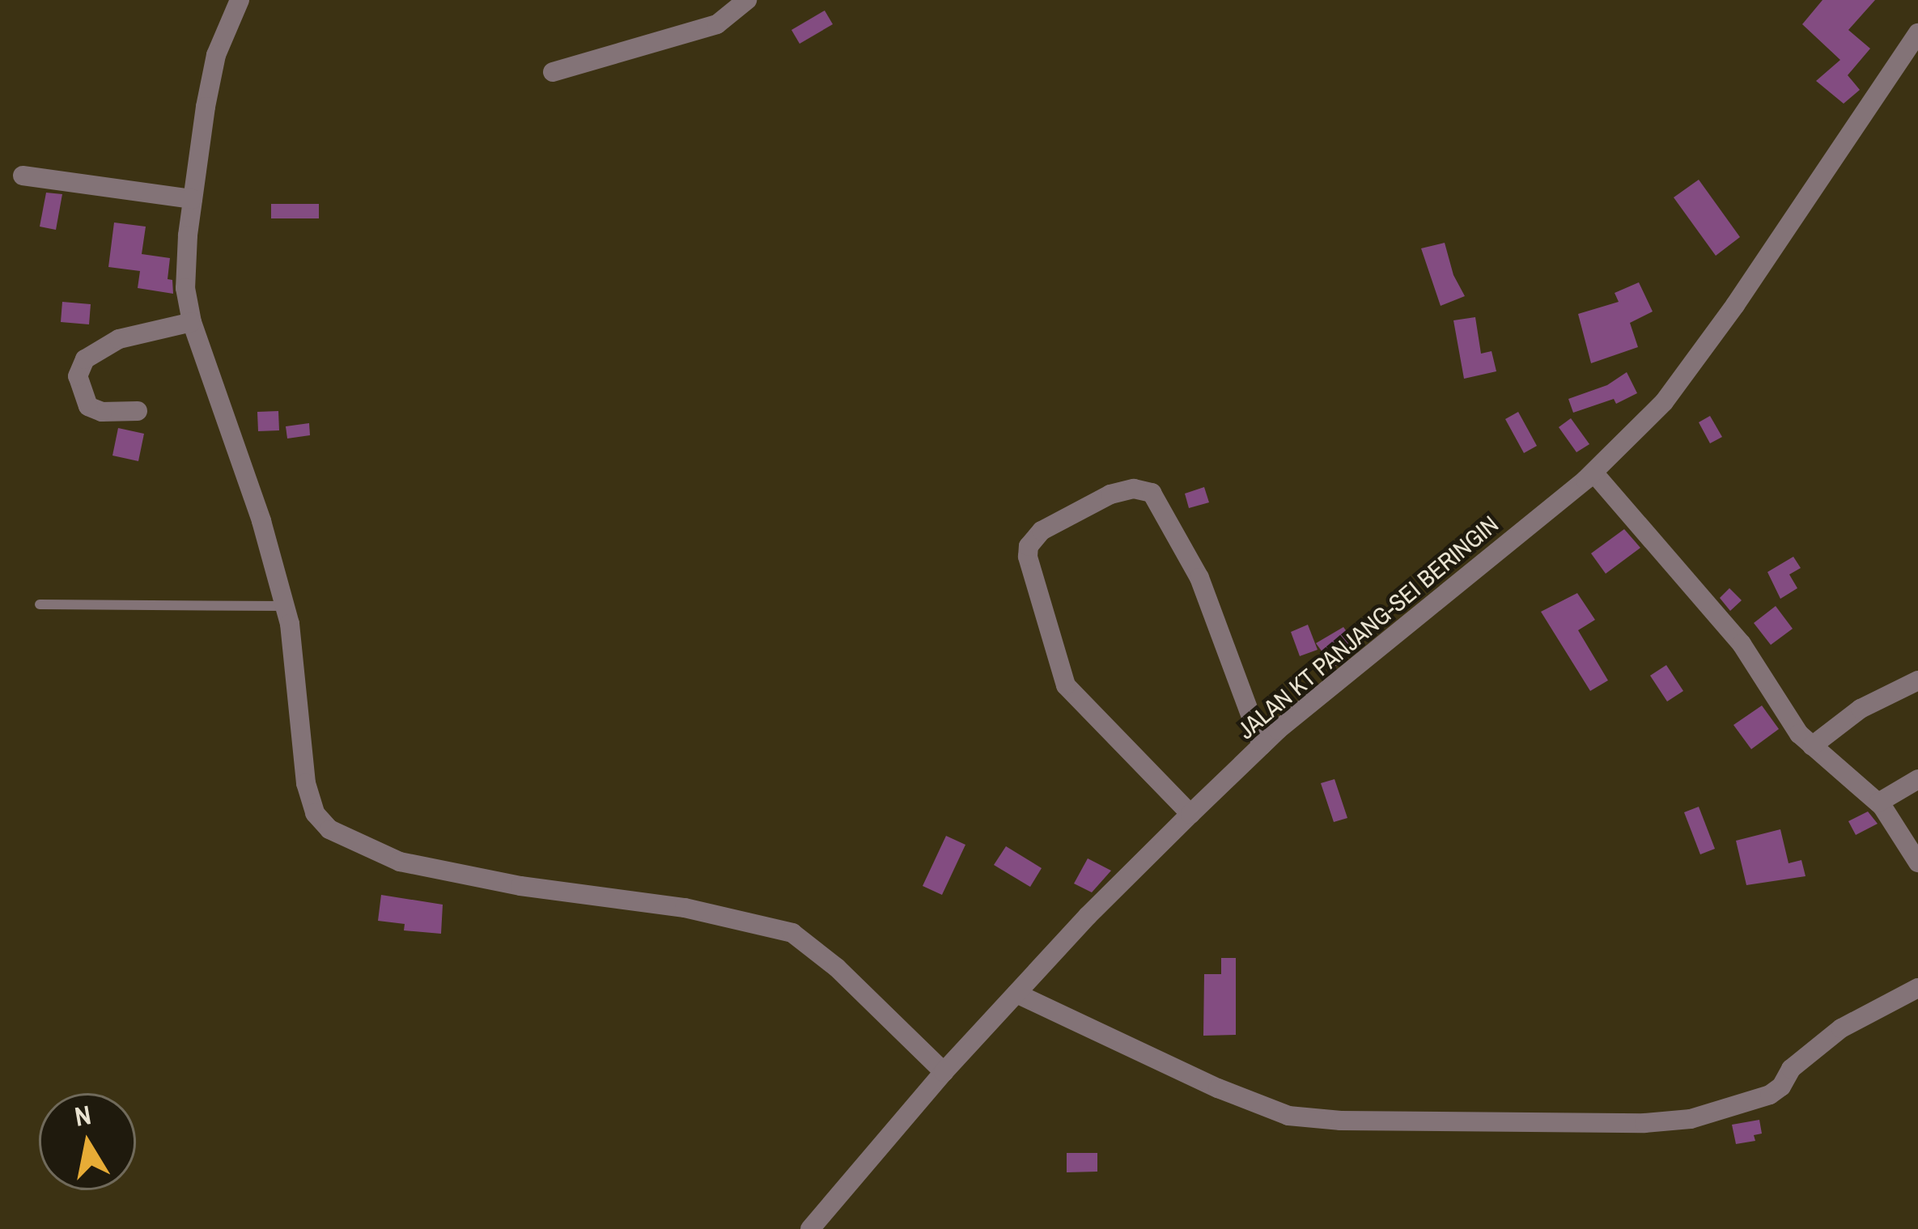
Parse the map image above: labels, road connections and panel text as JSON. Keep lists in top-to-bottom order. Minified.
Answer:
{"streets":{"street":["JALAN KT PANJANG-SEI BERINGIN"]},"north":"top"}
